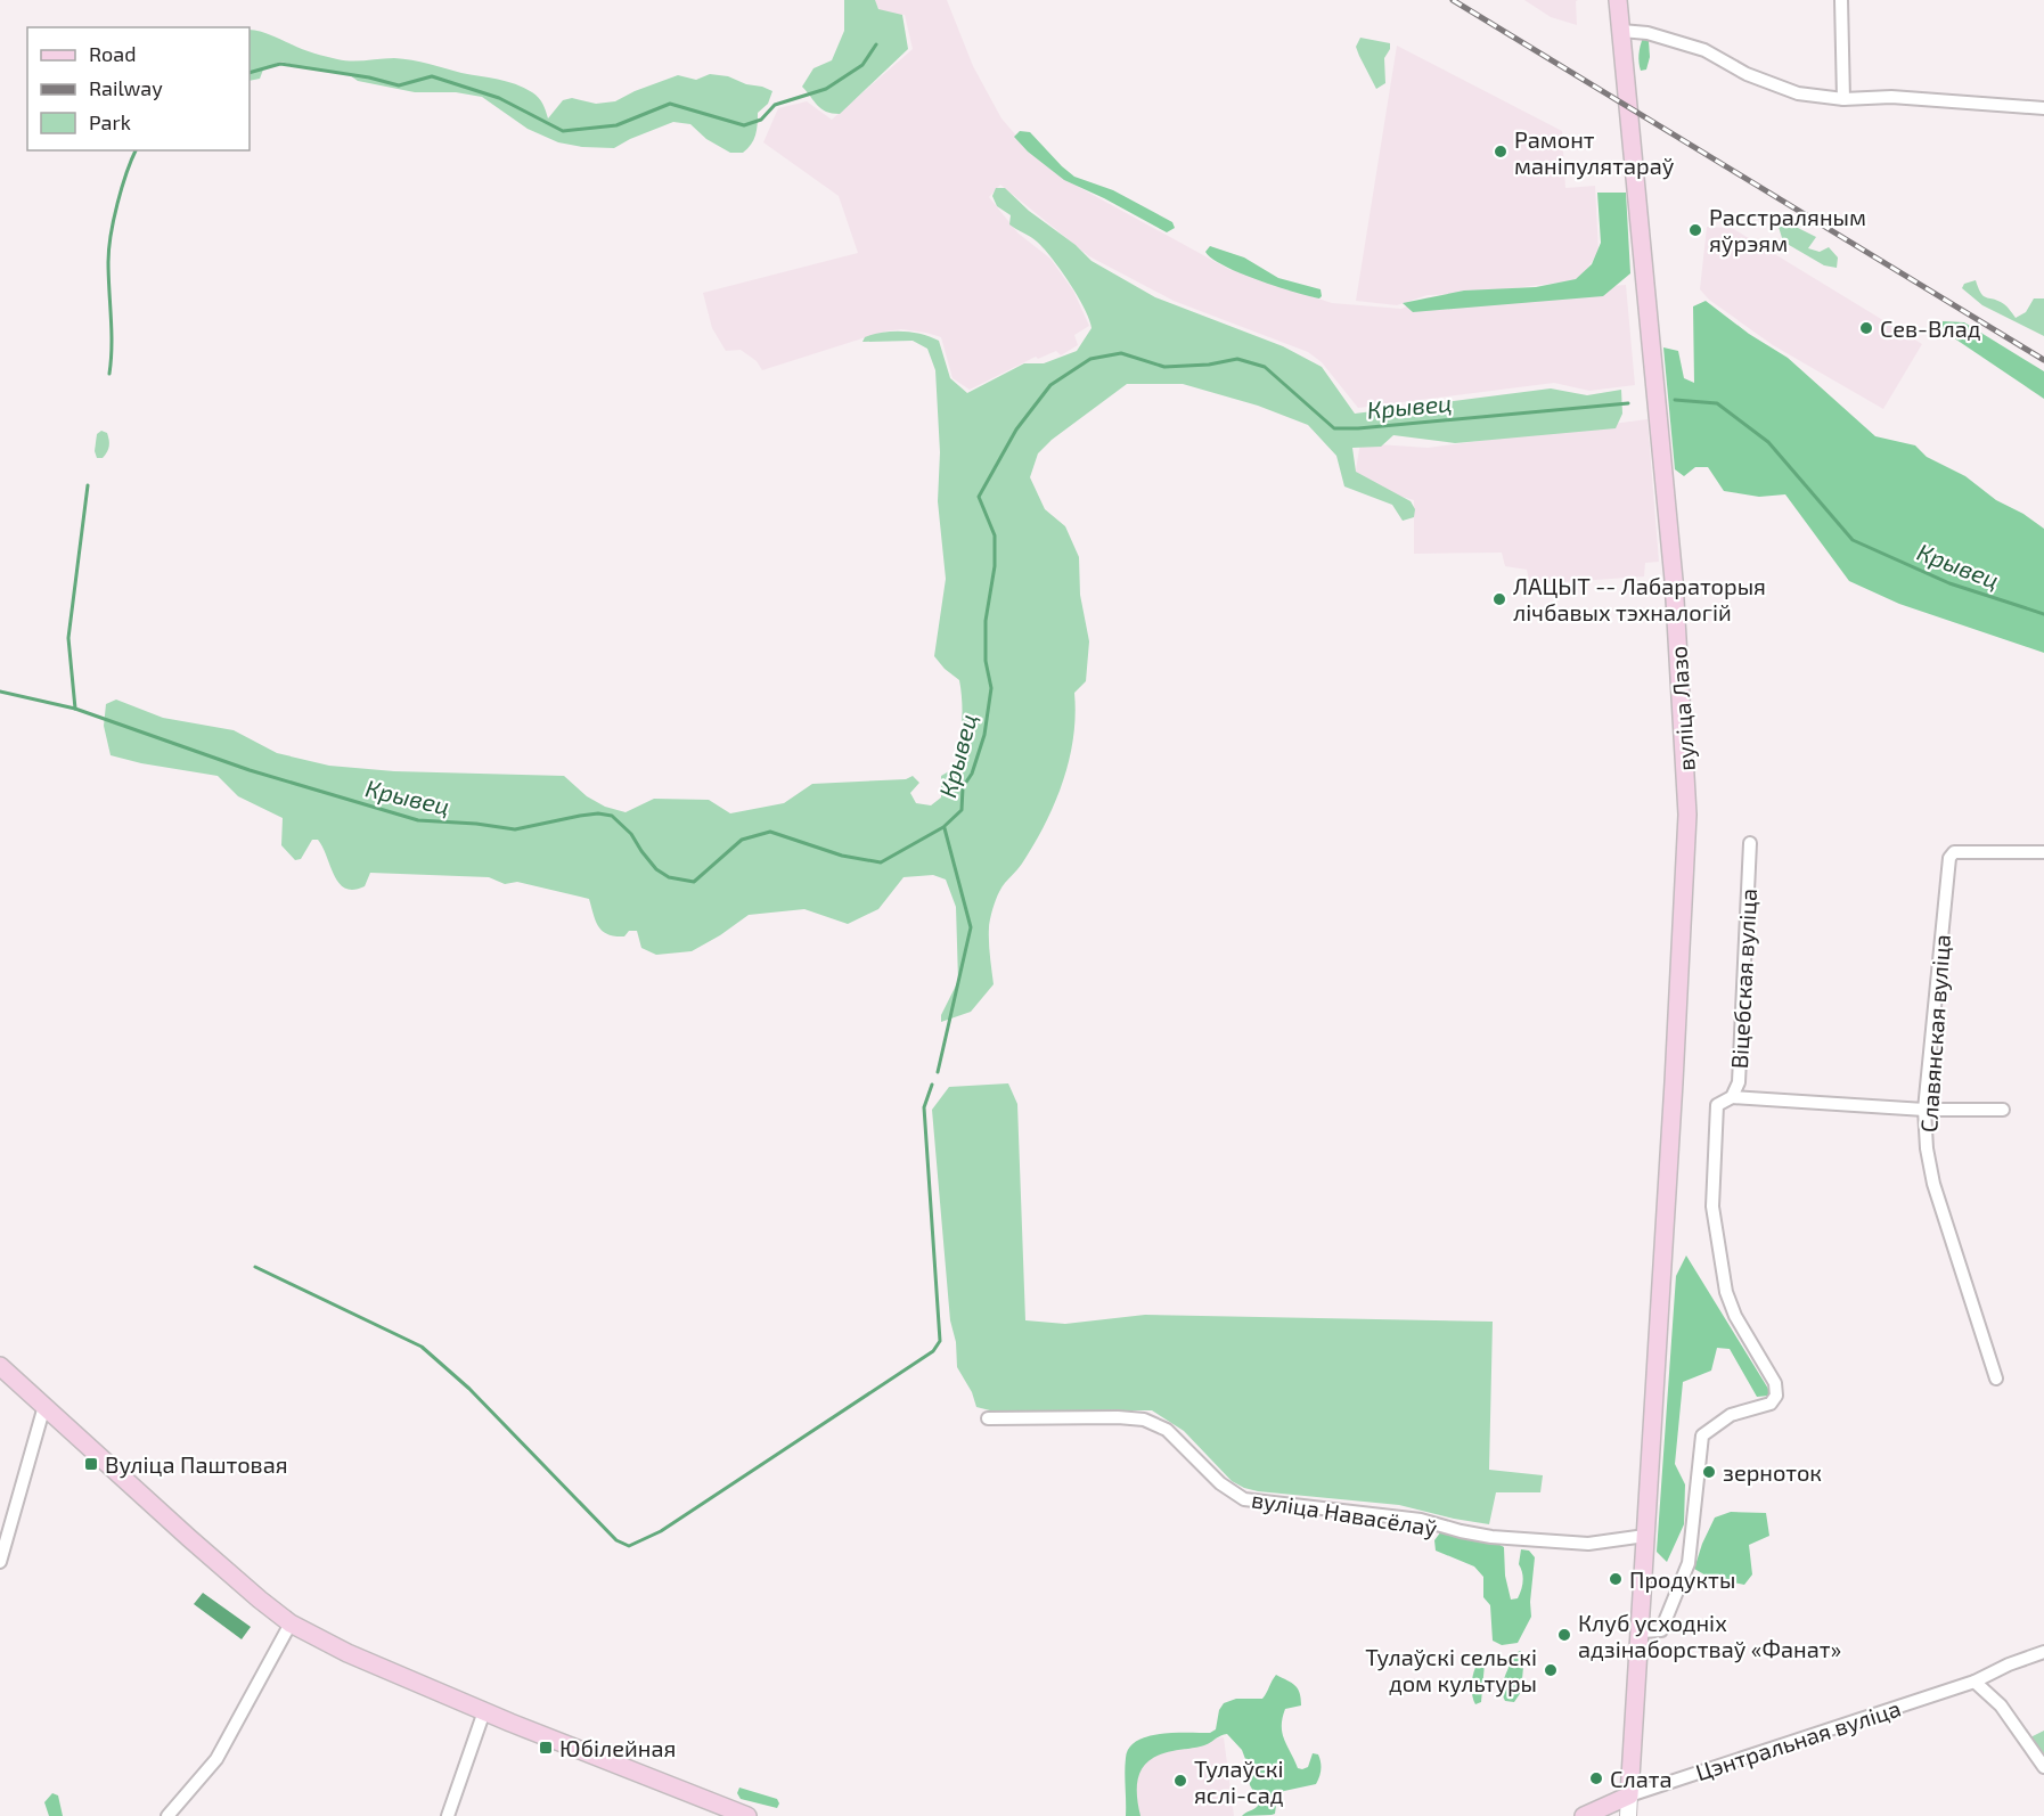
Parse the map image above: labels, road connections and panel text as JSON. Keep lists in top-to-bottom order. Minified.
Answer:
{"streets":{"main road":["вуліца Лазо","Цэнтральная вуліца"],"street":["Віцебская вуліца","Славянская вуліца","вуліца Навасёлаў"]},"crossings":[["вуліца Лазо","Віцебская вуліца"],["вуліца Лазо","вуліца Навасёлаў"],["вуліца Лазо","Цэнтральная вуліца"]],"water":["Крывец"],"places":{"other":["Рамонт маніпулятараў","Расстраляным яўрэям","Сев-Влад","ЛАЦЫТ -- Лабараторыя лічбавых тэхналогій","зерноток","Продукты","Клуб усходніх адзінаборстваў «Фанат»","Тулаўскі сельскі дом культуры","Слата","Тулаўскі яслі-сад"],"transit":["Вуліца Паштовая","Юбілейная"]},"legend":["Road","Railway","Park"]}
